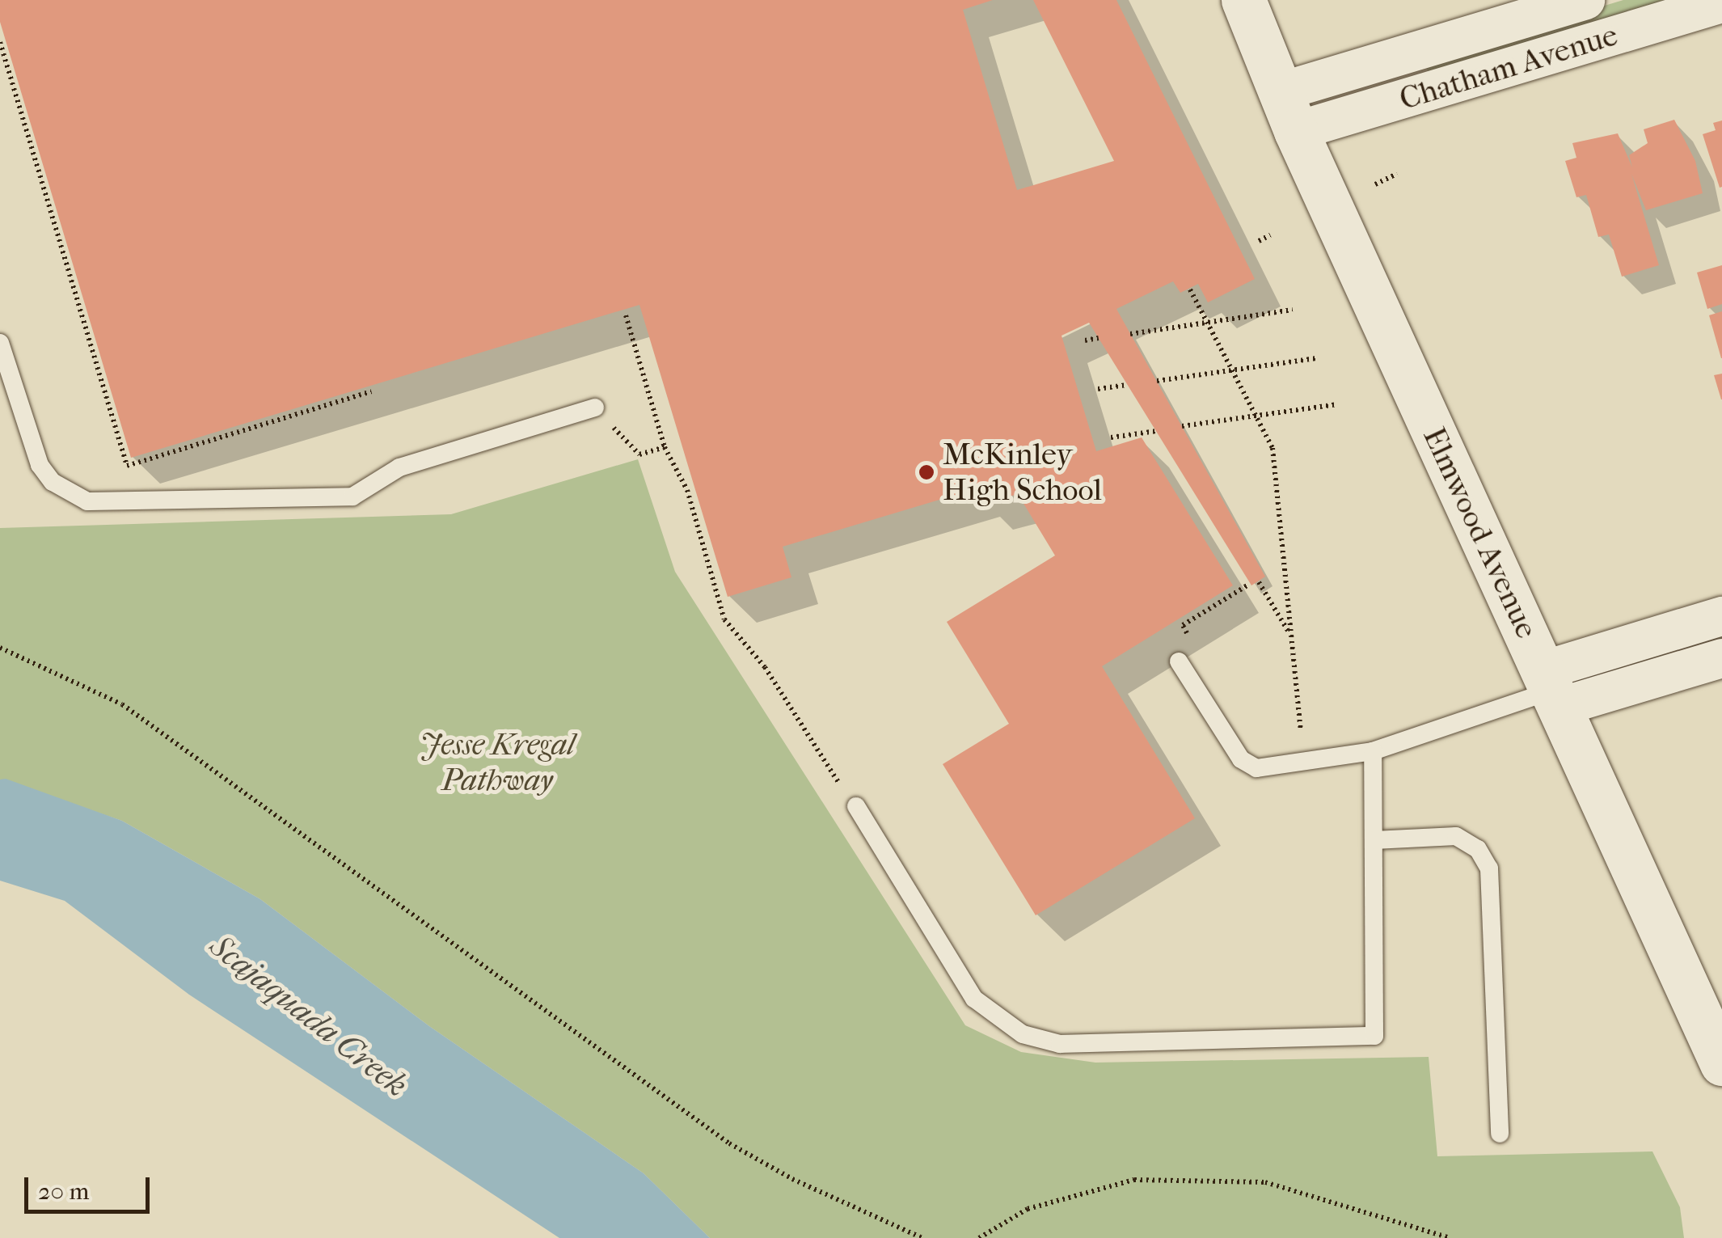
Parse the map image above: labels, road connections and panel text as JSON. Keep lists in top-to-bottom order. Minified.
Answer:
{"streets":{"street":["Chatham Avenue","Elmwood Avenue"]},"crossings":[["Chatham Avenue","Elmwood Avenue"]],"water":["Scajaquada Creek"],"parks":["Jesse Kregal Pathway"],"places":["McKinley High School"],"scale_bar":"20 m"}
